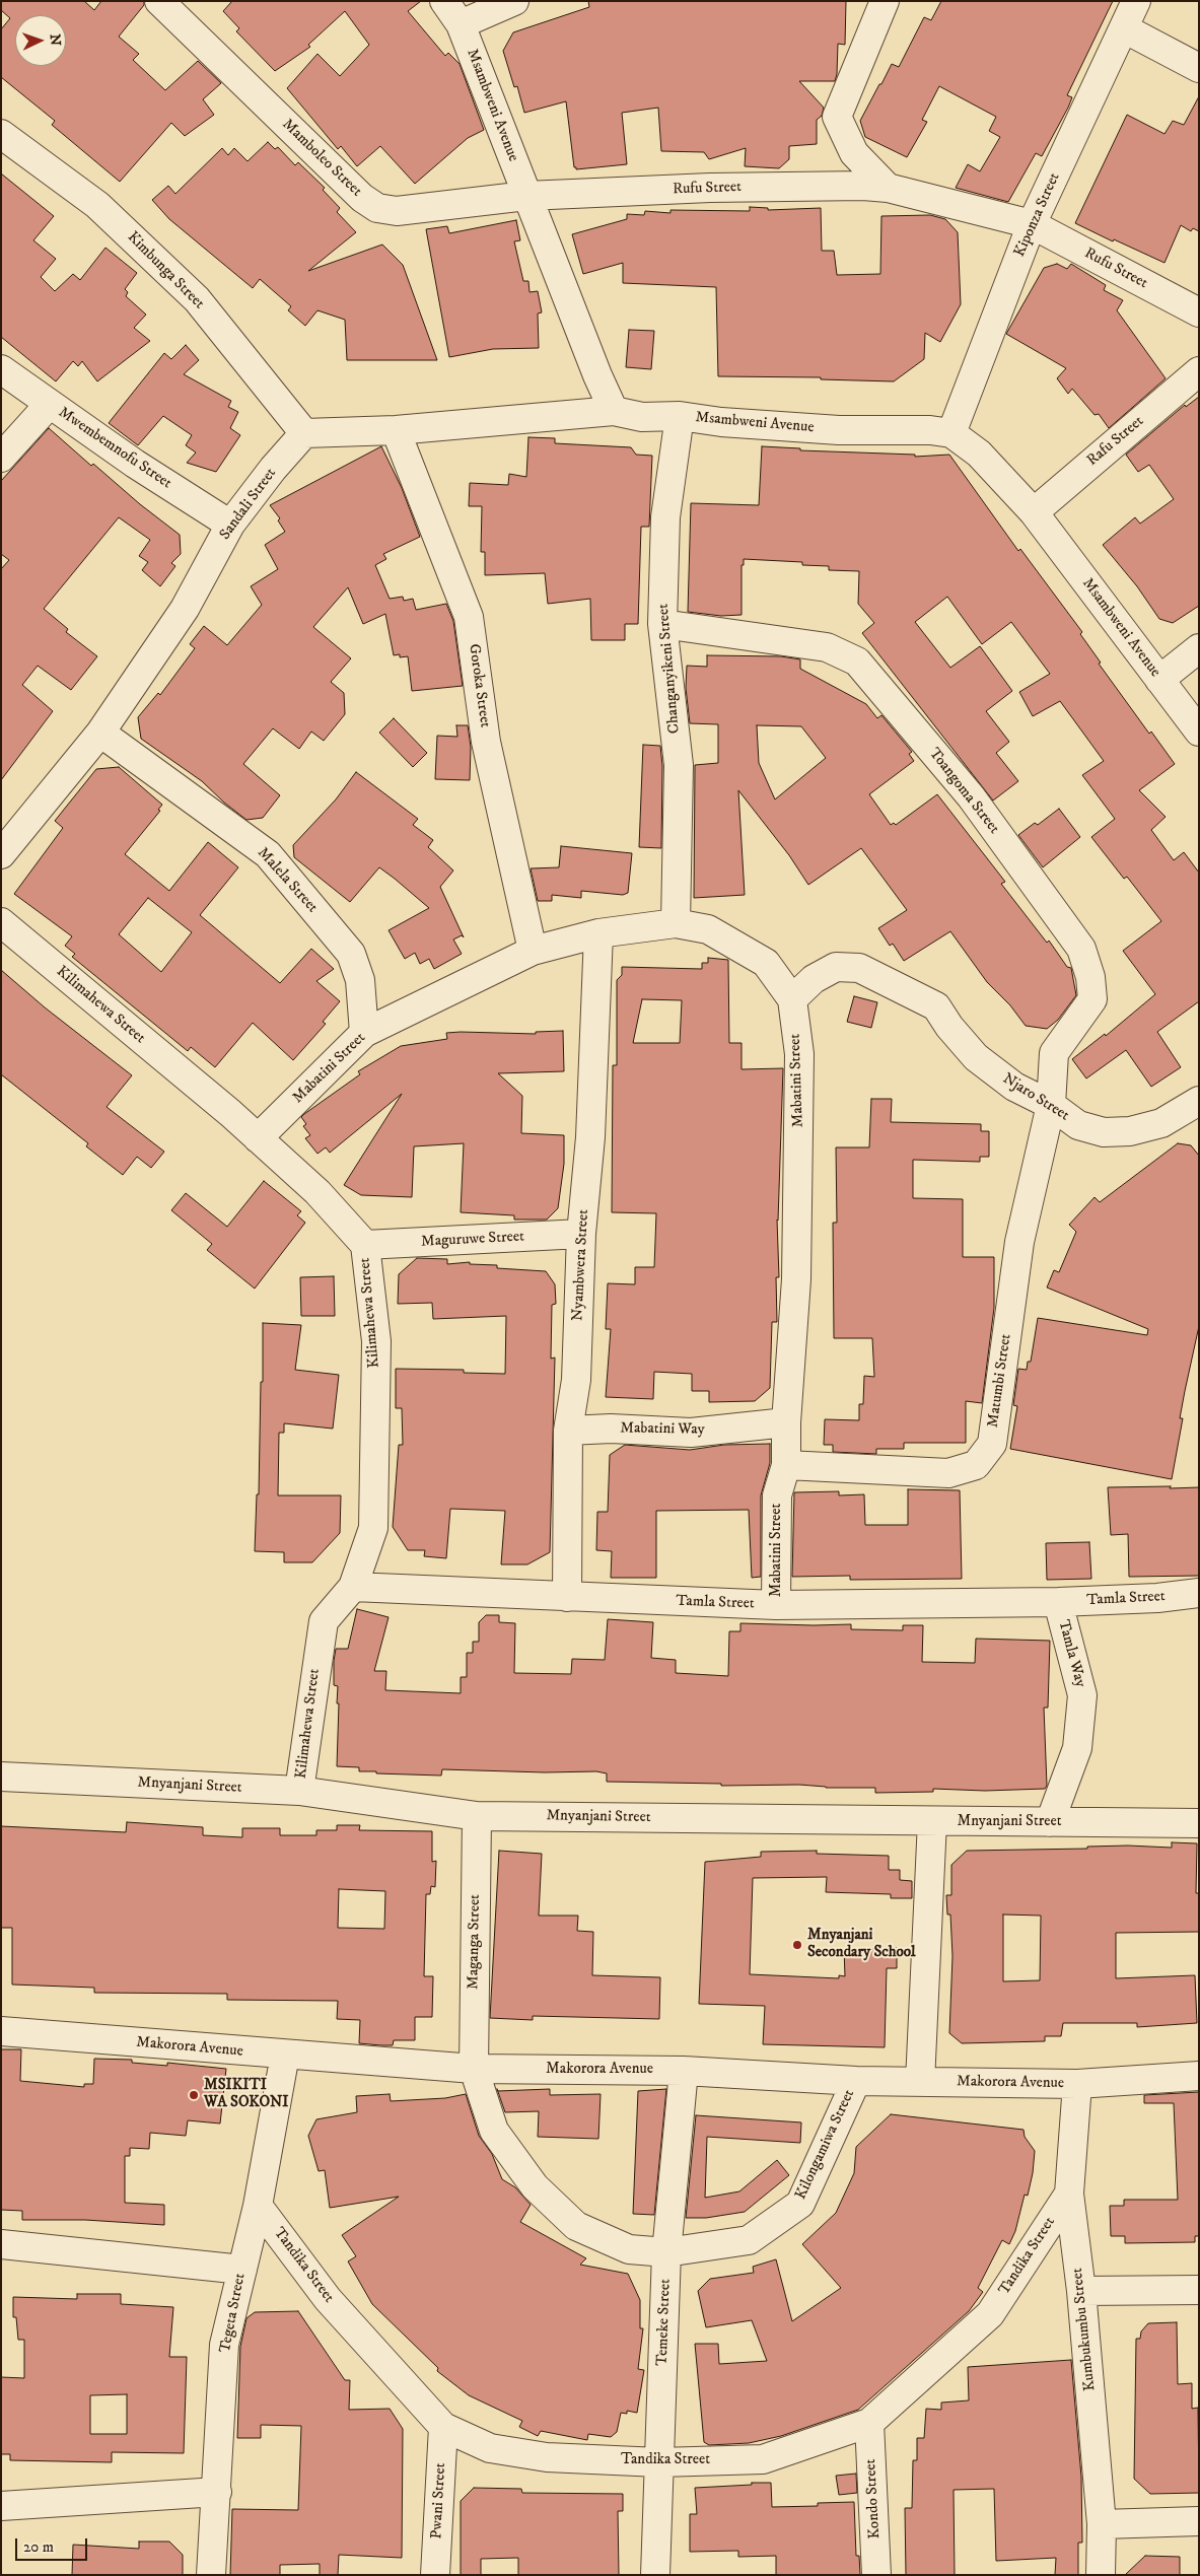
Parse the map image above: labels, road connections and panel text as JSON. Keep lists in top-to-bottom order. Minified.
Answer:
{"streets":{"street":["Msambweni Avenue","Mamboleo Street","Rufu Street","Kiponza Street","Kimbunga Street","Rafu Street","Mwembemnofu Street","Sandali Street","Changanyikeni Street","Goroka Street","Toangoma Street","Malela Street","Kilimahewa Street","Mabatini Street","Njaro Street","Maguruwe Street","Nyambwera Street","Matumbi Street","Mabatini Way","Tamla Street","Tamla Way","Mnyanjani Street","Maganga Street","Makorora Avenue","Kilongamiwa Street","Tandika Street","Tegeta Street","Temeke Street","Kumbukumbu Street","Kondo Street","Pwani Street"]},"crossings":[["Msambweni Avenue","Mamboleo Street"],["Msambweni Avenue","Rufu Street"],["Msambweni Avenue","Kiponza Street"],["Msambweni Avenue","Rafu Street"],["Msambweni Avenue","Changanyikeni Street"],["Mamboleo Street","Rufu Street"],["Rufu Street","Kiponza Street"],["Kimbunga Street","Sandali Street"],["Mwembemnofu Street","Sandali Street"],["Sandali Street","Malela Street"],["Changanyikeni Street","Toangoma Street"],["Changanyikeni Street","Mabatini Street"],["Goroka Street","Mabatini Street"],["Toangoma Street","Njaro Street"],["Toangoma Street","Matumbi Street"],["Malela Street","Mabatini Street"],["Kilimahewa Street","Mabatini Street"],["Kilimahewa Street","Maguruwe Street"],["Kilimahewa Street","Tamla Street"],["Kilimahewa Street","Mnyanjani Street"],["Mabatini Street","Njaro Street"],["Mabatini Street","Nyambwera Street"],["Mabatini Street","Matumbi Street"],["Mabatini Street","Mabatini Way"],["Mabatini Street","Tamla Street"],["Njaro Street","Matumbi Street"],["Maguruwe Street","Nyambwera Street"],["Nyambwera Street","Mabatini Way"],["Nyambwera Street","Tamla Street"],["Tamla Street","Tamla Way"],["Tamla Way","Mnyanjani Street"],["Mnyanjani Street","Maganga Street"],["Maganga Street","Makorora Avenue"],["Maganga Street","Kilongamiwa Street"],["Makorora Avenue","Kilongamiwa Street"],["Makorora Avenue","Tegeta Street"],["Makorora Avenue","Temeke Street"],["Makorora Avenue","Kumbukumbu Street"],["Kilongamiwa Street","Temeke Street"],["Tandika Street","Tegeta Street"],["Tandika Street","Temeke Street"],["Tandika Street","Kumbukumbu Street"],["Tandika Street","Kondo Street"],["Tandika Street","Pwani Street"]],"places":["Mnyanjani Secondary School","MSIKITI WA SOKONI"],"scale_bar":"20 m","north":"right"}
